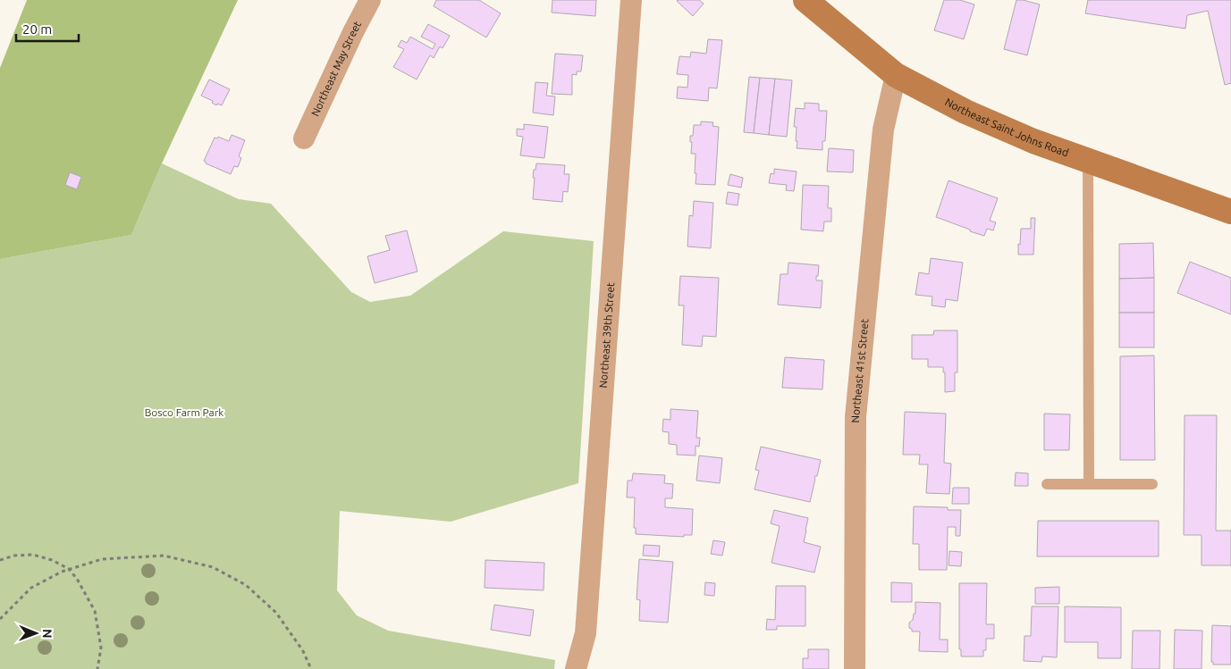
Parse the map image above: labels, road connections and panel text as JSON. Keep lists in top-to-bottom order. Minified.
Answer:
{"streets":{"main road":["Northeast Saint Johns Road"],"street":["Northeast May Street","Northeast 39th Street","Northeast 41st Street"]},"crossings":[["Northeast Saint Johns Road","Northeast 41st Street"]],"parks":["Bosco Farm Park"],"scale_bar":"20 m","north":"right"}
